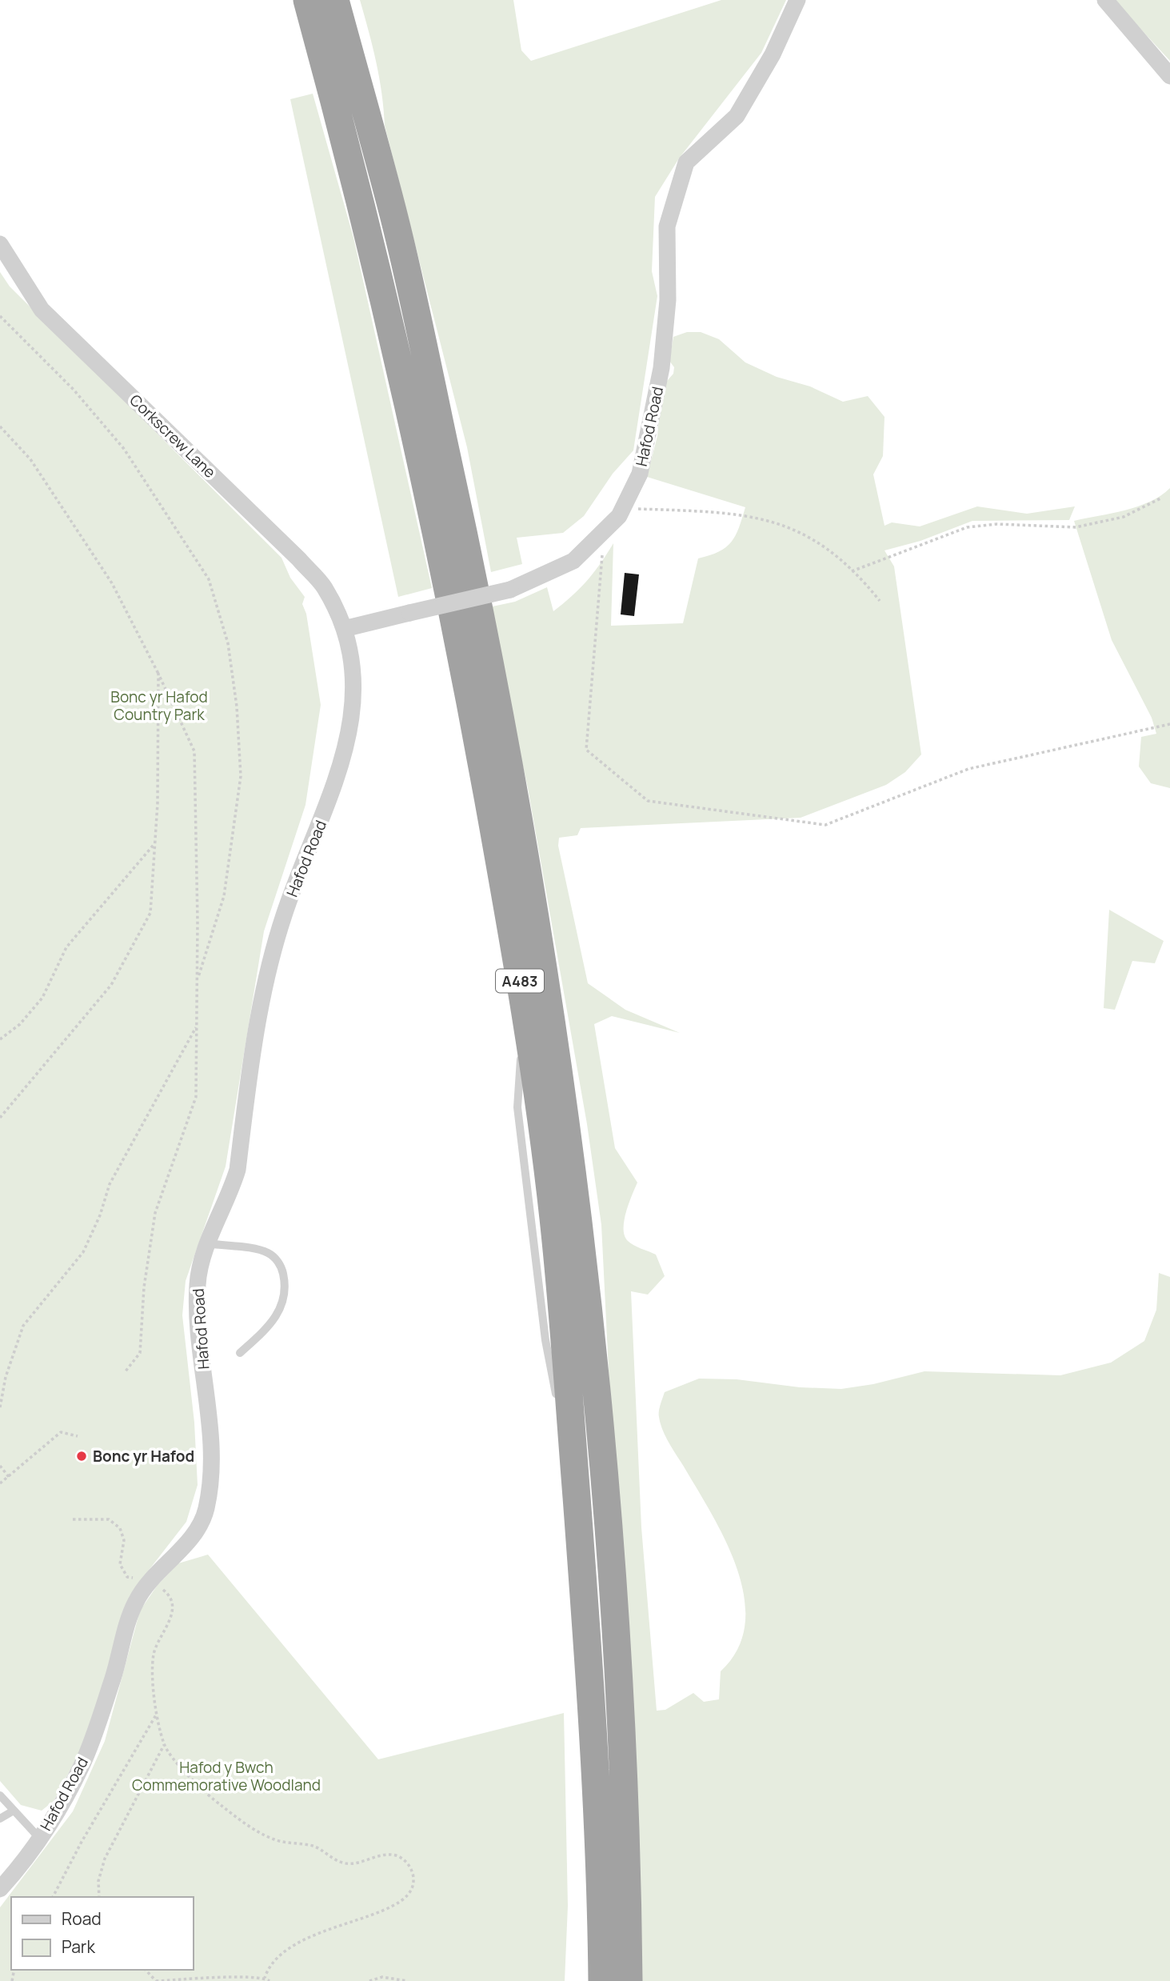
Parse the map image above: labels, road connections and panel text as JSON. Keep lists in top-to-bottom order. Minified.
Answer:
{"streets":{"highway":["A483"],"street":["Hafod Road","Corkscrew Lane"]},"crossings":[["Hafod Road","Corkscrew Lane"]],"parks":["Bonc yr Hafod Country Park","Hafod y Bwch Commemorative Woodland"],"places":["Bonc yr Hafod"],"legend":["Road","Park"]}
